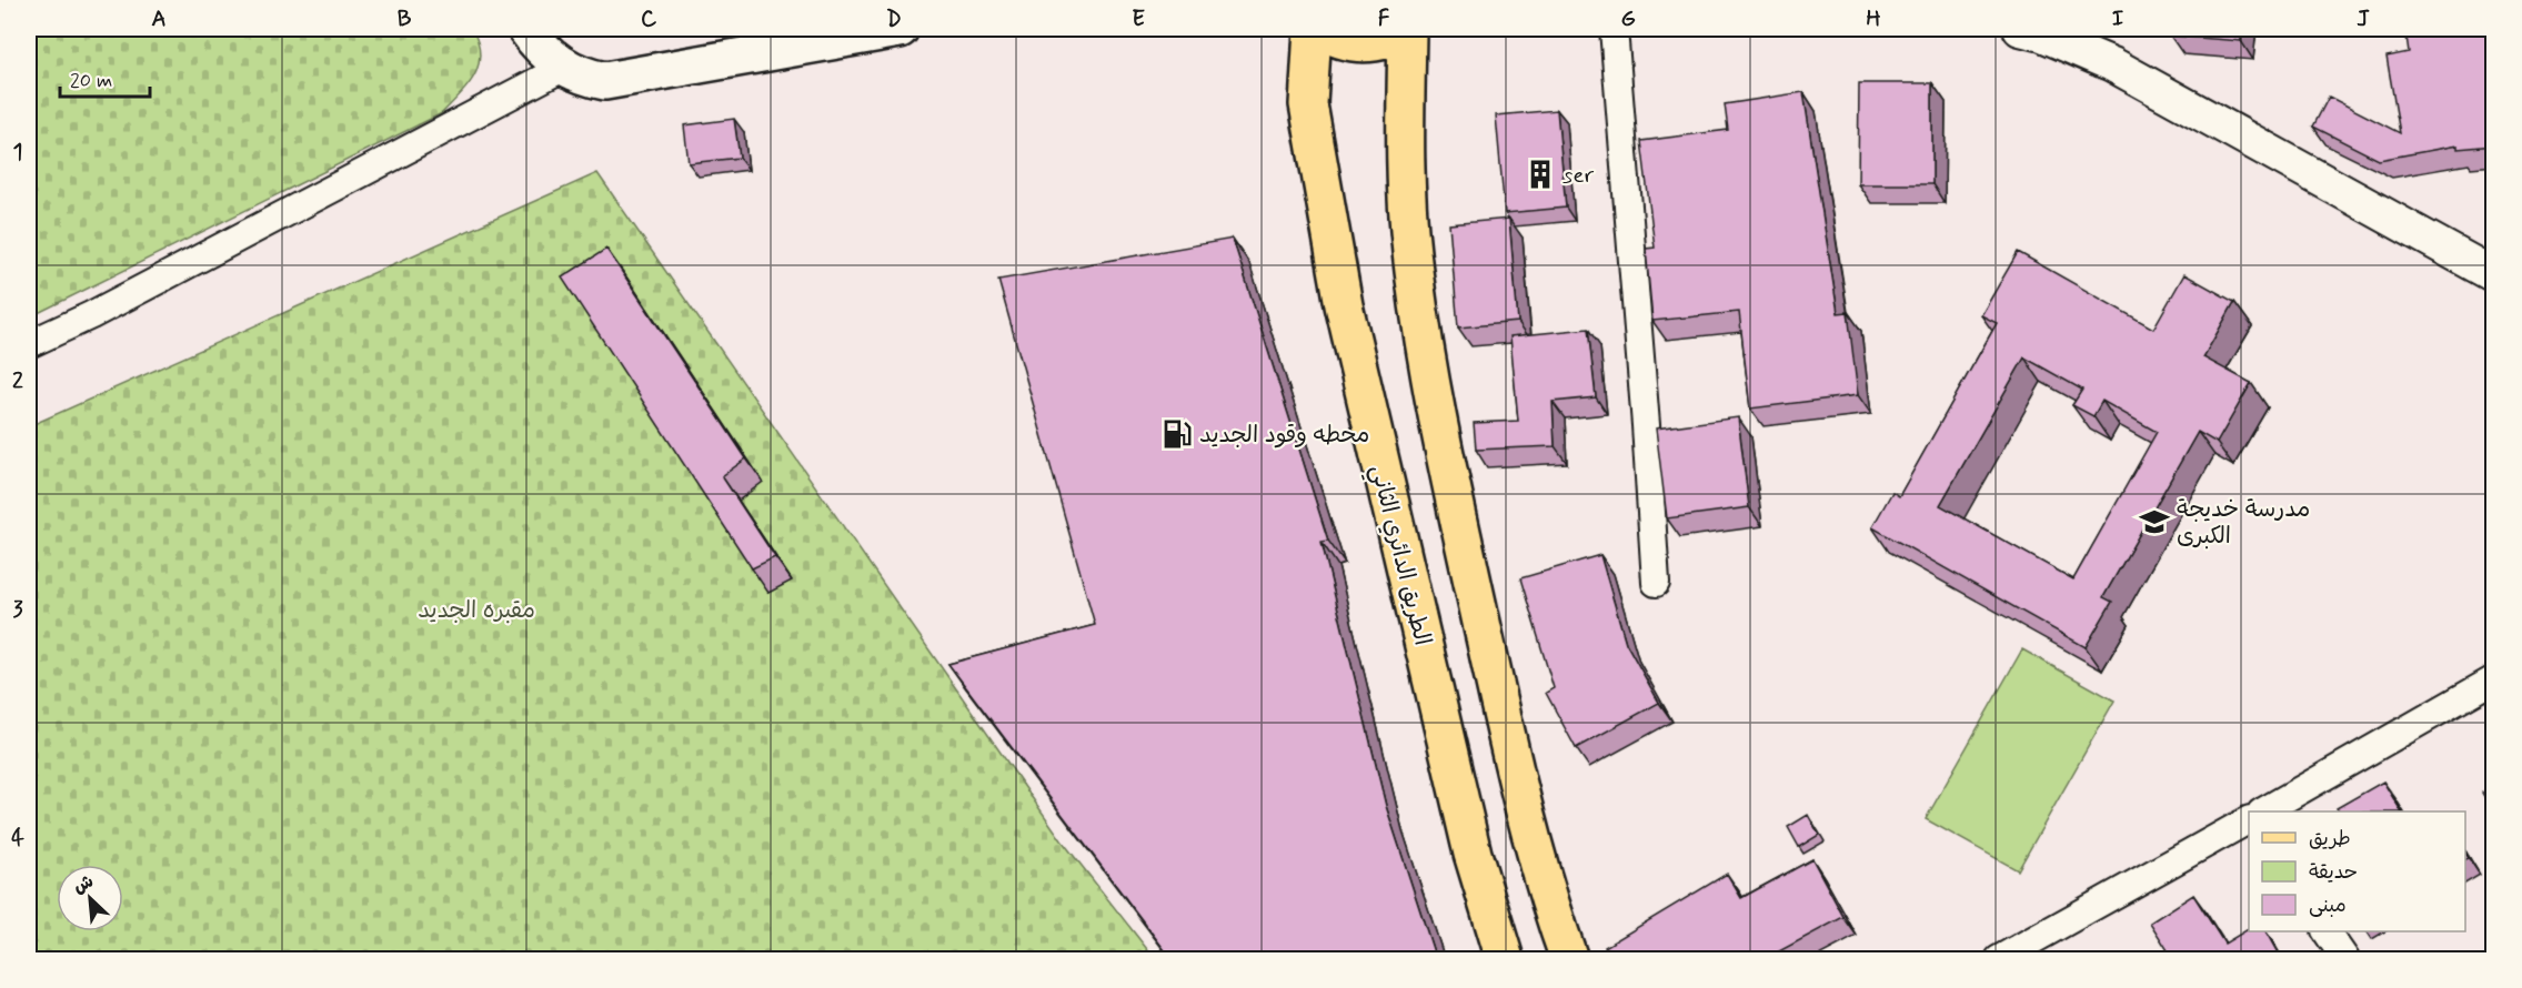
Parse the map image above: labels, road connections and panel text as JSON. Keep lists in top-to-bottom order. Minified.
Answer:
{"streets":{"main road":["الطريق الدائري الثاني"]},"parks":["مقبره الجديد"],"places":{"building":["ser"],"fuel station":["محطه وقود الجديد"],"school or university":["مدرسة خديجة الكبرى"]},"legend":["طريق","حديقة","مبنى"],"scale_bar":"20 m","north":"top left","grid":{"columns":["A","B","C","D","E","F","G","H","I","J"],"rows":["1","2","3","4"]}}
